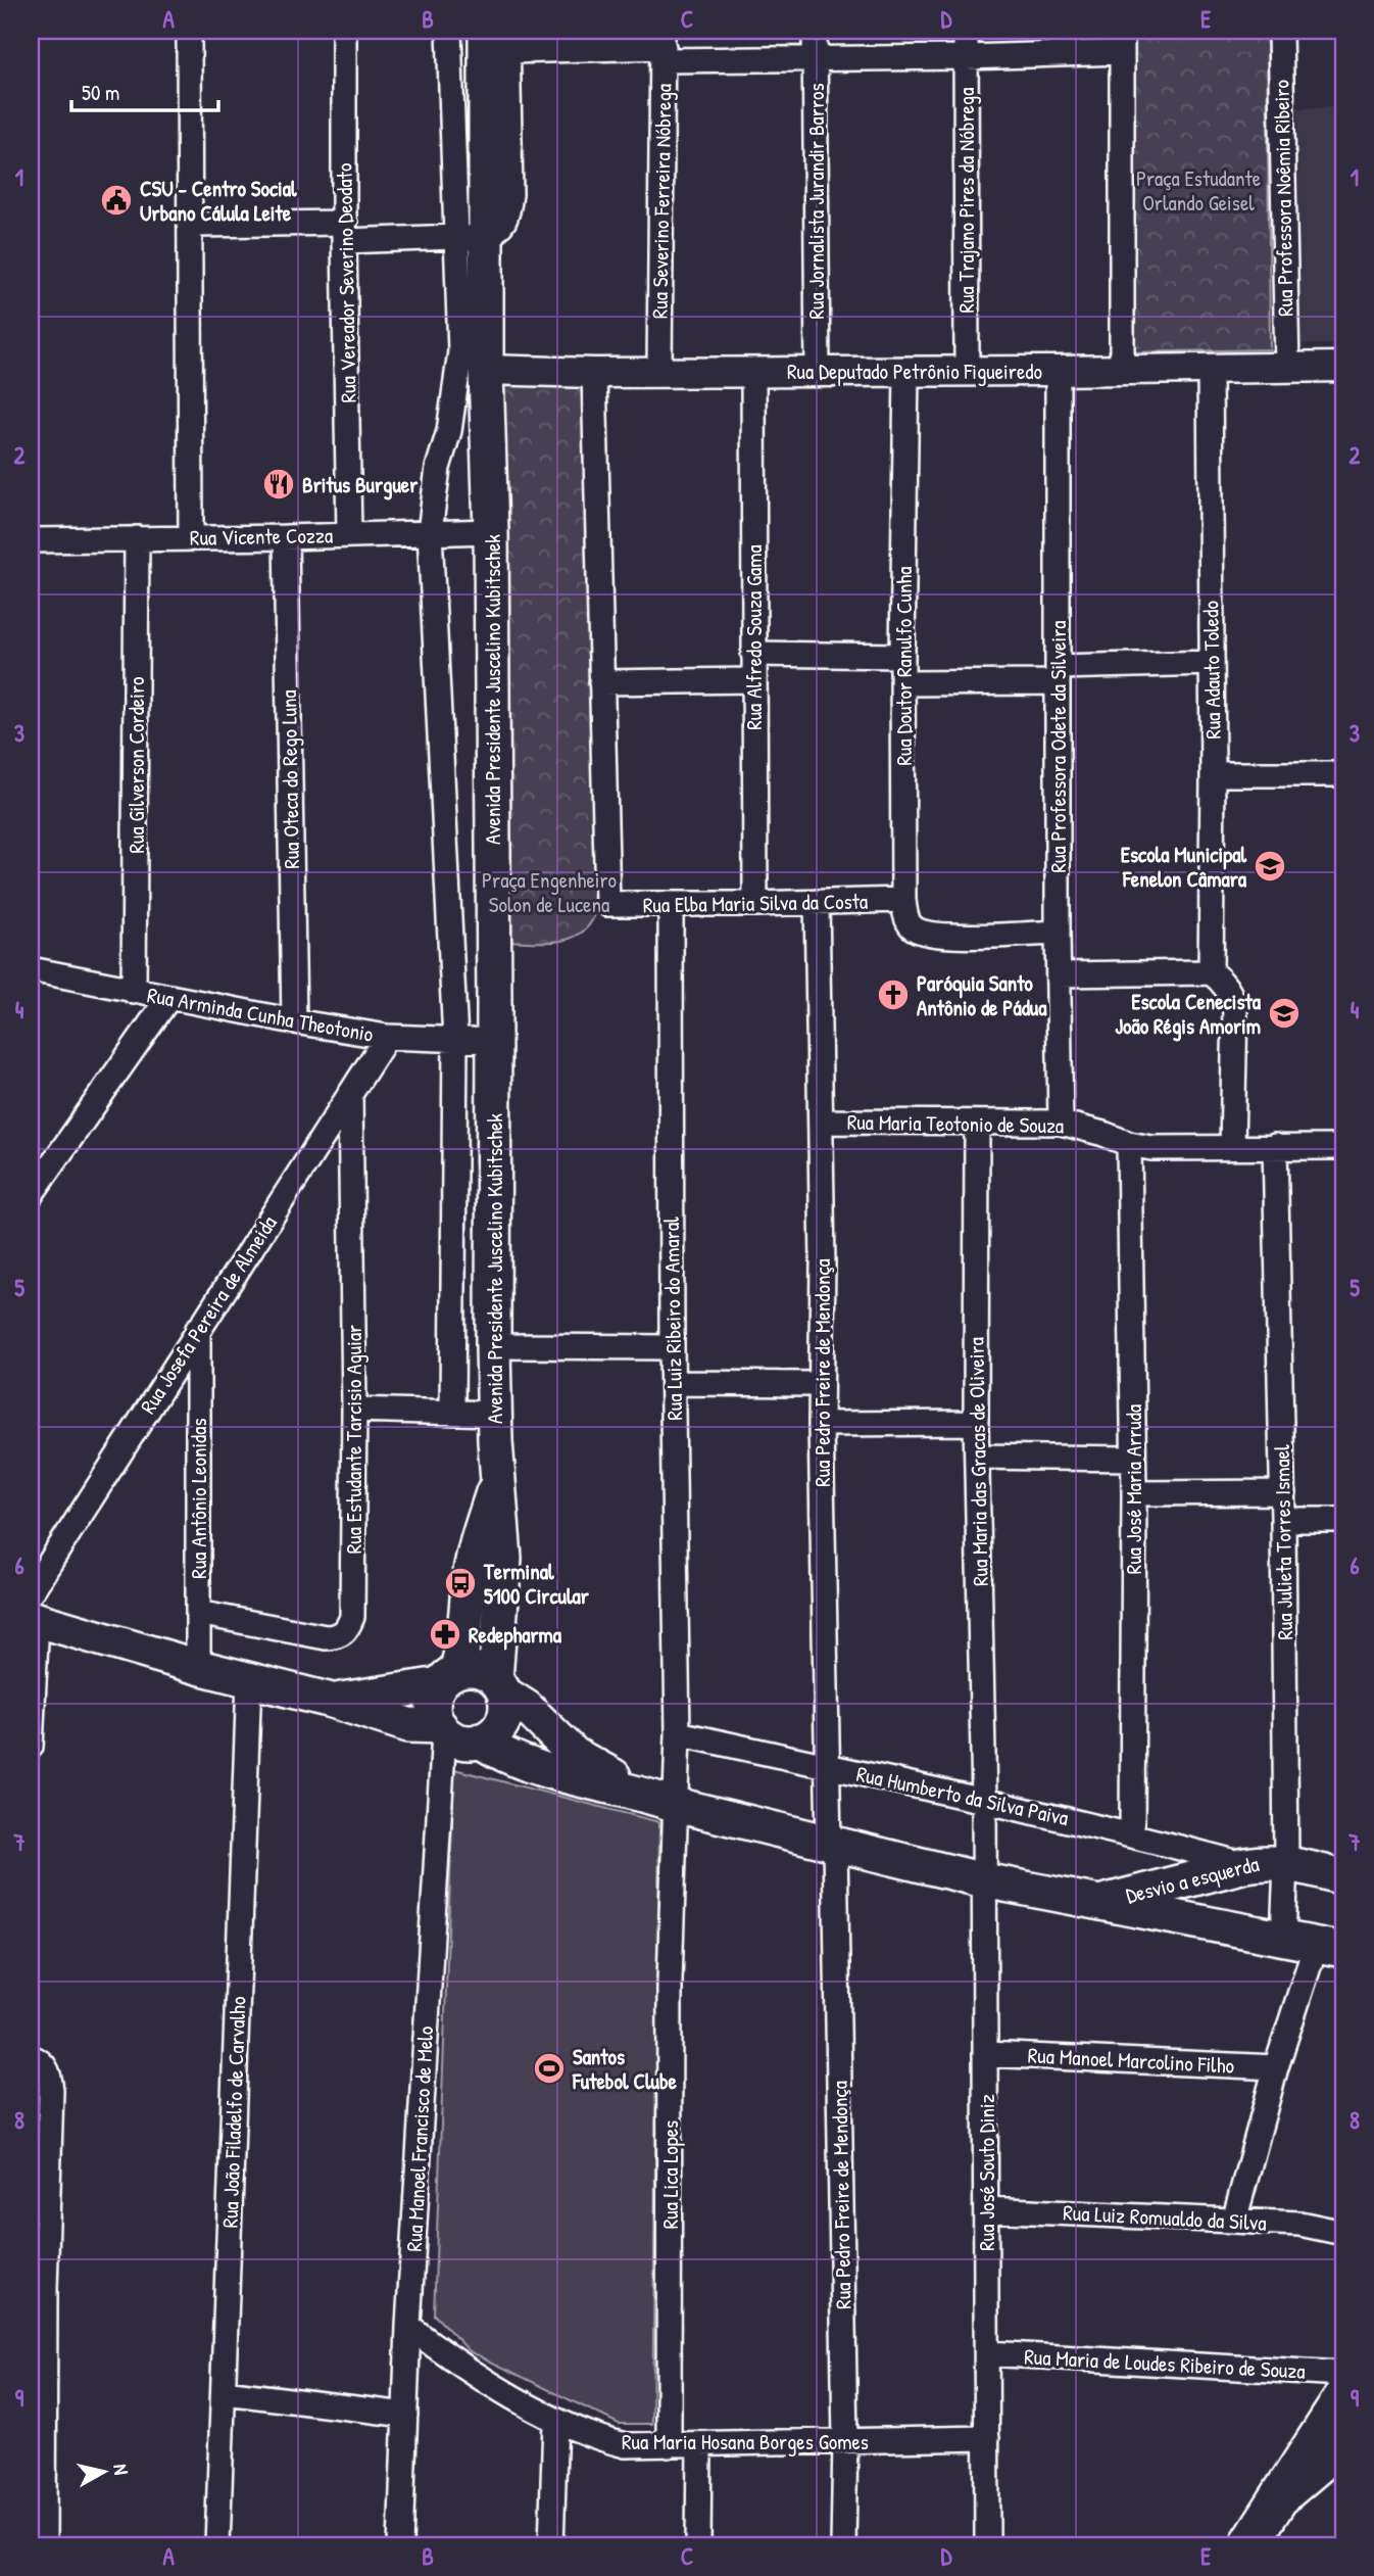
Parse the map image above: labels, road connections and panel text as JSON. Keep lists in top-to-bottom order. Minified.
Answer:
{"streets":{"main road":["Avenida Presidente Juscelino Kubitschek","Desvio a esquerda"],"street":["Rua Professora Noêmia Ribeiro","Rua Trajano Pires da Nóbrega","Rua Severino Ferreira Nóbrega","Rua Jornalista Jurandir Barros","Rua Vereador Severino Deodato","Rua Deputado Petrônio Figueiredo","Rua Vicente Cozza","Rua Alfredo Souza Gama","Rua Doutor Ranulfo Cunha","Rua Adauto Toledo","Rua Professora Odete da Silveira","Rua Gilverson Cordeiro","Rua Oteca do Rego Luna","Rua Elba Maria Silva da Costa","Rua Arminda Cunha Theotonio","Rua Maria Teotonio de Souza","Rua Josefa Pereira de Almeida","Rua Luiz Ribeiro do Amaral","Rua Pedro Freire de Mendonça","Rua Estudante Tarcisio Aguiar","Rua Maria das Gracas de Oliveira","Rua José Maria Arruda","Rua Antônio Leonidas","Rua Julieta Torres Ismael","Rua Humberto da Silva Paiva","Rua Manoel Marcolino Filho","Rua João Filadelfo de Carvalho","Rua Manoel Francisco de Melo","Rua José Souto Diniz","Rua Lica Lopes","Rua Luiz Romualdo da Silva","Rua Maria de Loudes Ribeiro de Souza","Rua Maria Hosana Borges Gomes"]},"crossings":[["Rua Professora Noêmia Ribeiro","Rua Deputado Petrônio Figueiredo"],["Rua Trajano Pires da Nóbrega","Rua Deputado Petrônio Figueiredo"],["Rua Severino Ferreira Nóbrega","Rua Deputado Petrônio Figueiredo"],["Rua Jornalista Jurandir Barros","Rua Deputado Petrônio Figueiredo"],["Rua Vereador Severino Deodato","Rua Vicente Cozza"],["Rua Deputado Petrônio Figueiredo","Rua Alfredo Souza Gama"],["Rua Deputado Petrônio Figueiredo","Rua Doutor Ranulfo Cunha"],["Rua Deputado Petrônio Figueiredo","Rua Adauto Toledo"],["Rua Deputado Petrônio Figueiredo","Avenida Presidente Juscelino Kubitschek"],["Rua Deputado Petrônio Figueiredo","Rua Professora Odete da Silveira"],["Rua Vicente Cozza","Avenida Presidente Juscelino Kubitschek"],["Rua Vicente Cozza","Rua Gilverson Cordeiro"],["Rua Vicente Cozza","Rua Oteca do Rego Luna"],["Rua Alfredo Souza Gama","Rua Elba Maria Silva da Costa"],["Rua Doutor Ranulfo Cunha","Rua Professora Odete da Silveira"],["Rua Doutor Ranulfo Cunha","Rua Elba Maria Silva da Costa"],["Avenida Presidente Juscelino Kubitschek","Rua Arminda Cunha Theotonio"],["Avenida Presidente Juscelino Kubitschek","Rua Manoel Francisco de Melo"],["Rua Professora Odete da Silveira","Rua Maria Teotonio de Souza"],["Rua Gilverson Cordeiro","Rua Arminda Cunha Theotonio"],["Rua Oteca do Rego Luna","Rua Arminda Cunha Theotonio"],["Rua Elba Maria Silva da Costa","Rua Luiz Ribeiro do Amaral"],["Rua Elba Maria Silva da Costa","Rua Pedro Freire de Mendonça"],["Rua Arminda Cunha Theotonio","Rua Josefa Pereira de Almeida"],["Rua Maria Teotonio de Souza","Rua Pedro Freire de Mendonça"],["Rua Maria Teotonio de Souza","Rua Maria das Gracas de Oliveira"],["Rua Maria Teotonio de Souza","Rua José Maria Arruda"],["Rua Maria Teotonio de Souza","Rua Julieta Torres Ismael"],["Rua Josefa Pereira de Almeida","Rua Estudante Tarcisio Aguiar"],["Rua Josefa Pereira de Almeida","Rua Antônio Leonidas"],["Rua Luiz Ribeiro do Amaral","Rua Humberto da Silva Paiva"],["Rua Luiz Ribeiro do Amaral","Rua Lica Lopes"],["Rua Pedro Freire de Mendonça","Rua Humberto da Silva Paiva"],["Rua Pedro Freire de Mendonça","Rua Maria Hosana Borges Gomes"],["Rua Estudante Tarcisio Aguiar","Rua Antônio Leonidas"],["Rua Maria das Gracas de Oliveira","Rua Humberto da Silva Paiva"],["Rua Maria das Gracas de Oliveira","Rua José Souto Diniz"],["Rua José Maria Arruda","Rua Humberto da Silva Paiva"],["Rua Julieta Torres Ismael","Desvio a esquerda"],["Rua Humberto da Silva Paiva","Desvio a esquerda"],["Rua Humberto da Silva Paiva","Rua José Souto Diniz"],["Rua Humberto da Silva Paiva","Rua Lica Lopes"],["Rua Manoel Marcolino Filho","Rua José Souto Diniz"],["Rua Manoel Francisco de Melo","Rua Maria Hosana Borges Gomes"],["Rua José Souto Diniz","Rua Luiz Romualdo da Silva"],["Rua José Souto Diniz","Rua Maria de Loudes Ribeiro de Souza"],["Rua José Souto Diniz","Rua Maria Hosana Borges Gomes"],["Rua Lica Lopes","Rua Maria Hosana Borges Gomes"]],"parks":["Praça Estudante Orlando Geisel","Praça Engenheiro Solon de Lucena"],"places":{"public building":["CSU - Centro Social Urbano Cálula Leite"],"restaurant":["Britus Burguer"],"school or university":["Escola Municipal Fenelon Câmara","Escola Cenecista João Régis Amorim"],"church":["Paróquia Santo Antônio de Pádua"],"bus stop":["Terminal 5100 Circular"],"pharmacy":["Redepharma"],"sports":["Santos Futebol Clube"]},"scale_bar":"50 m","north":"right","grid":{"columns":["A","B","C","D","E"],"rows":["1","2","3","4","5","6","7","8","9"]}}
